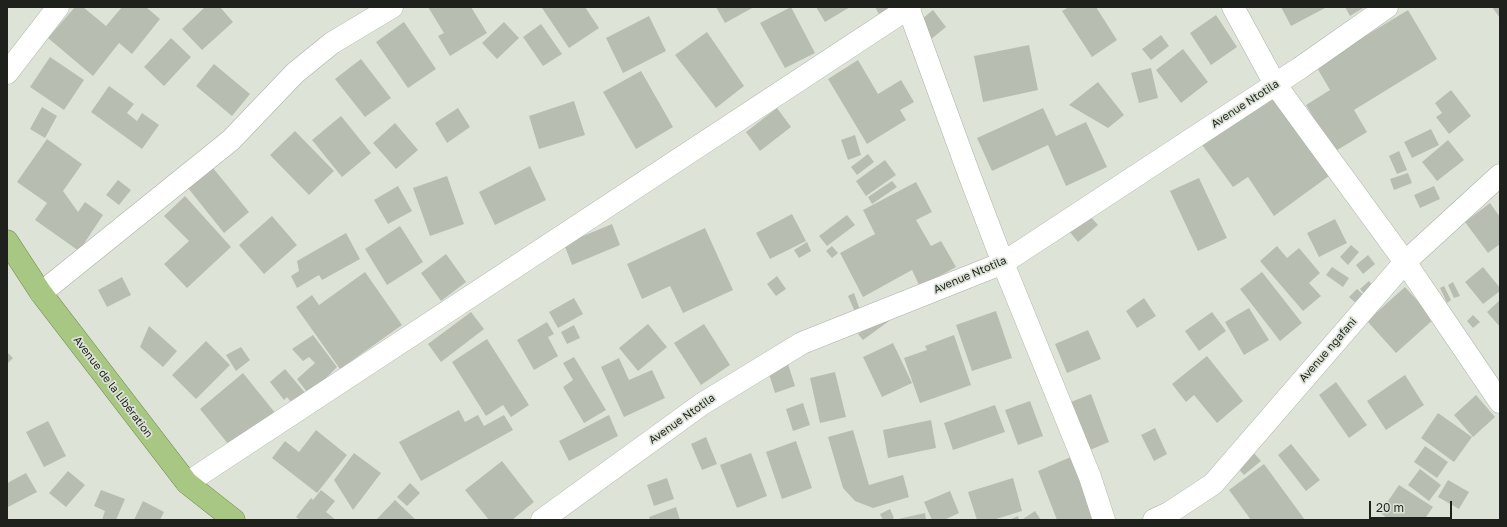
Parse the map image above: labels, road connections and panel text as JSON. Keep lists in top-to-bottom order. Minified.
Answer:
{"streets":{"highway":["Avenue de la Libération"],"street":["Avenue Ntotila","Avenue ngafani"]},"scale_bar":"20 m"}
